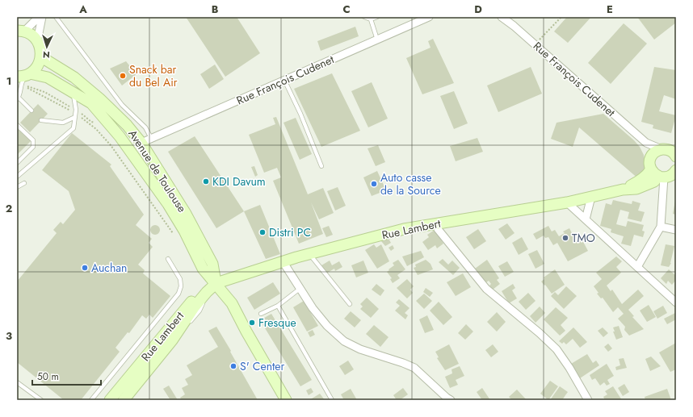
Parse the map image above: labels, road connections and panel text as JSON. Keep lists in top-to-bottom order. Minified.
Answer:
{"streets":{"main road":["Avenue de Toulouse","Rue Lambert"],"street":["Rue François Cudenet"]},"crossings":[["Rue François Cudenet","Avenue de Toulouse"],["Rue François Cudenet","Rue Lambert"],["Avenue de Toulouse","Rue Lambert"]],"places":["Snack bar du Bel Air","KDI Davum","Auto casse de la Source","Distri PC","TMO","Auchan","Fresque","S' Center"],"scale_bar":"50 m","north":"bottom","grid":{"columns":["A","B","C","D","E"],"rows":["1","2","3"]}}
